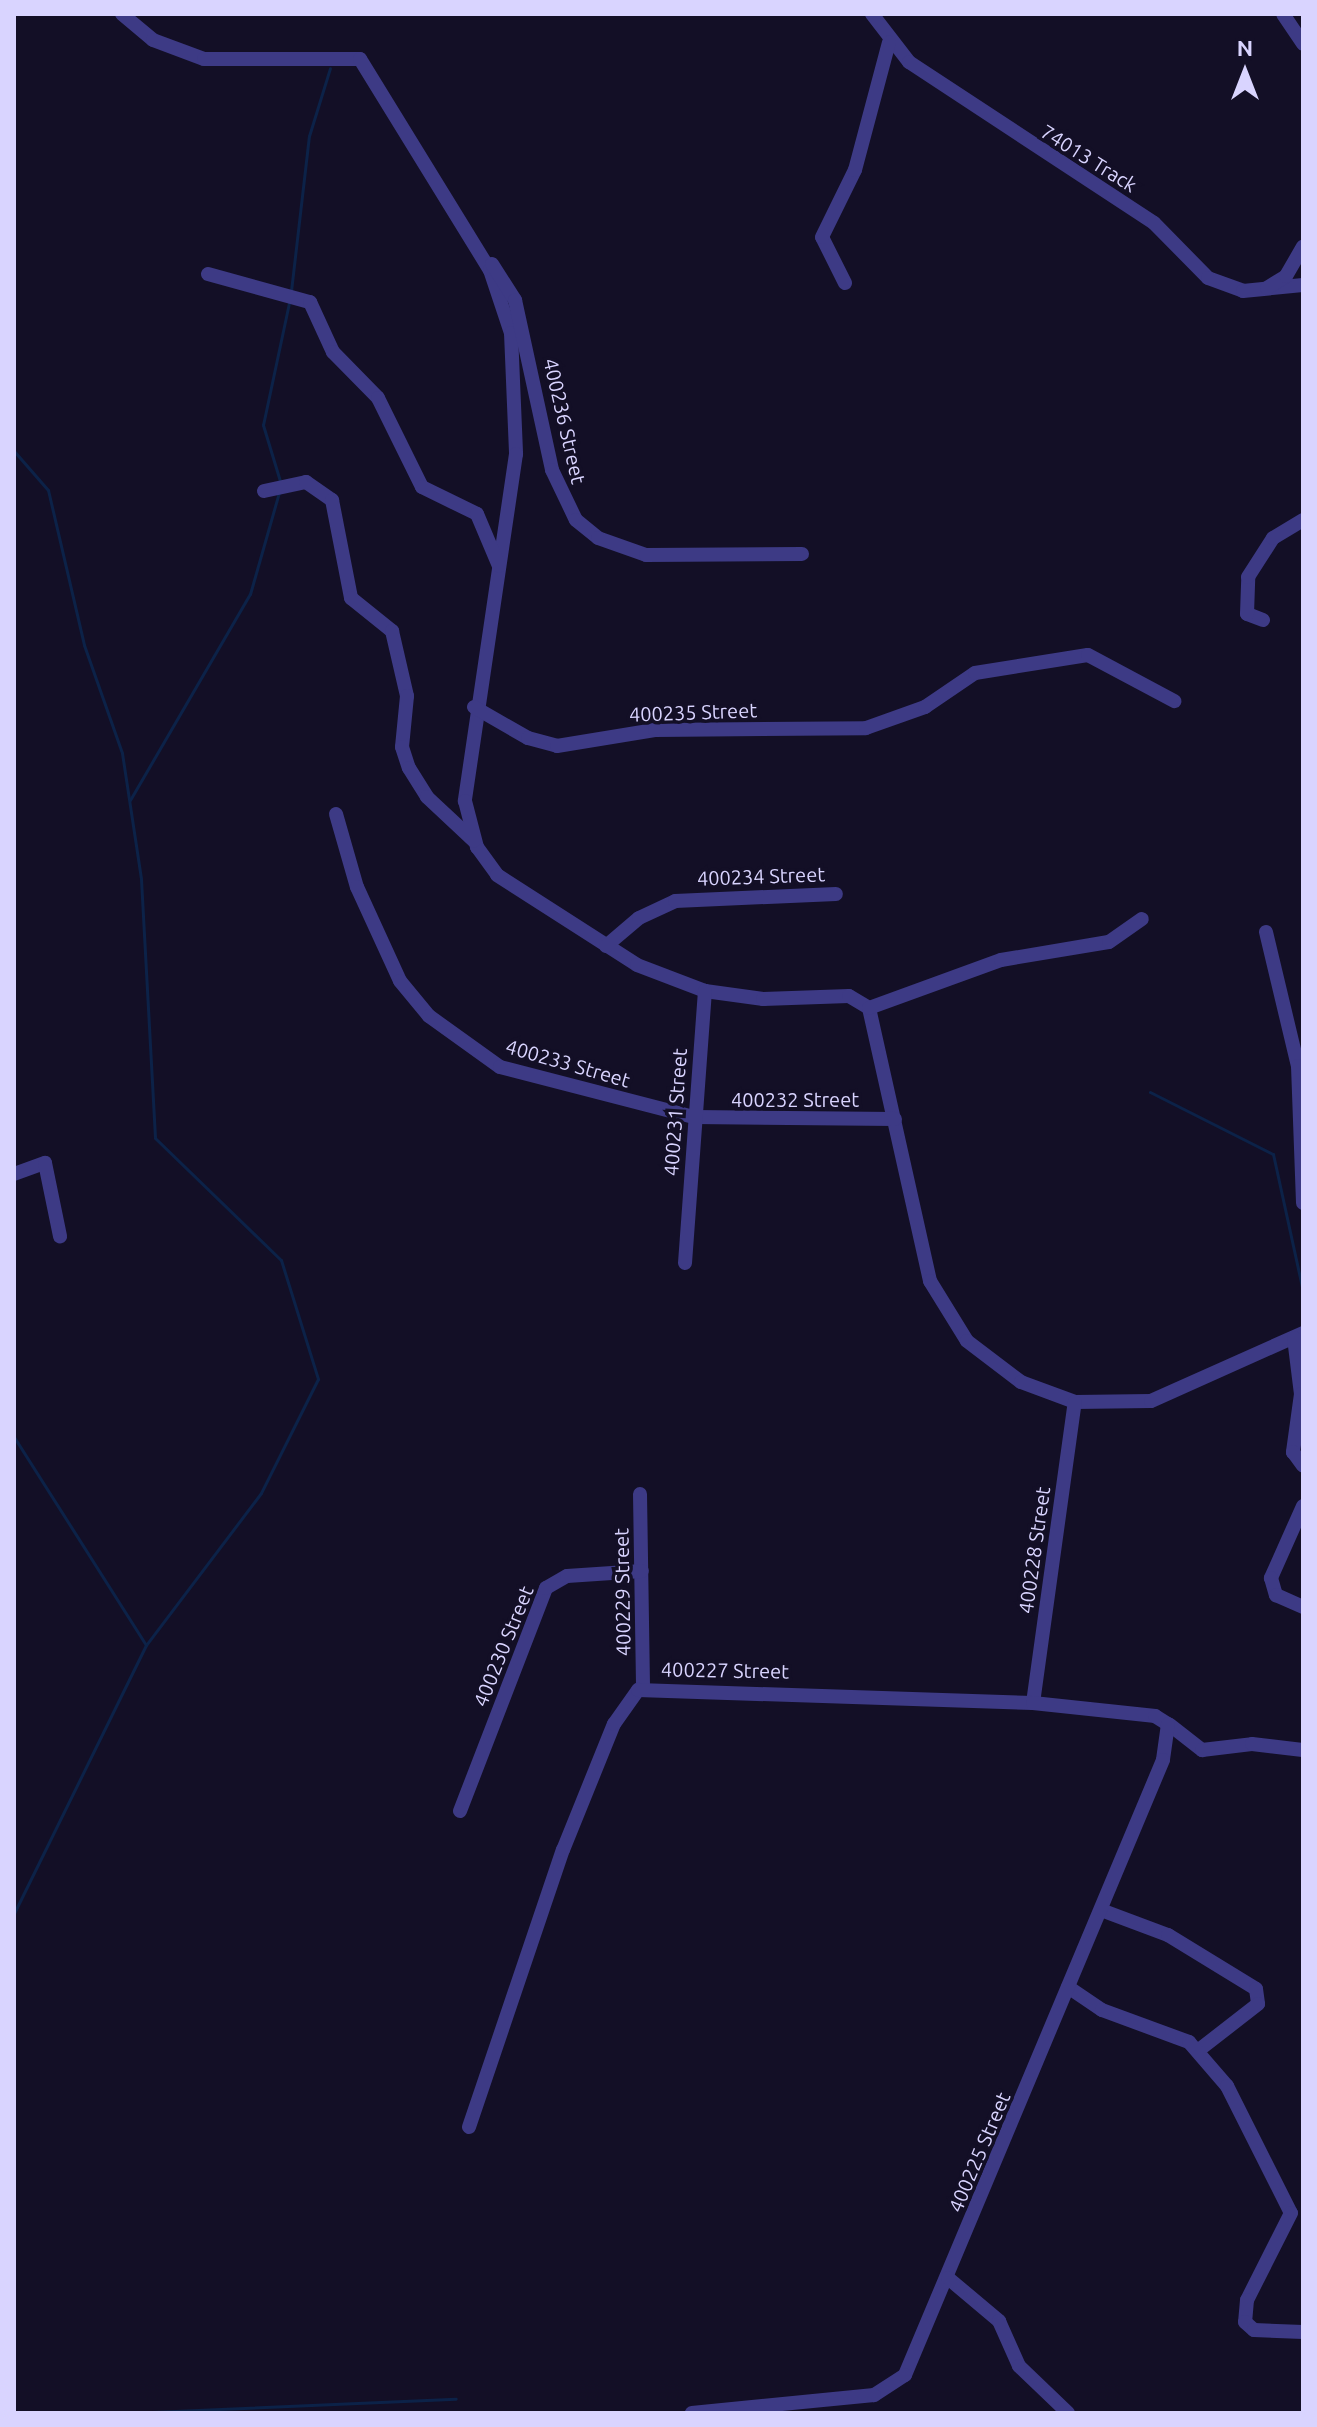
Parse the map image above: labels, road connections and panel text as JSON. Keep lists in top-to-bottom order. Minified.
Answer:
{"streets":{"street":["74013 Track","400236 Street","400235 Street","400234 Street","400233 Street","400232 Street","400231 Street","400228 Street","400229 Street","400230 Street","400227 Street","400225 Street"]},"crossings":[["400233 Street","400232 Street"],["400233 Street","400231 Street"],["400232 Street","400231 Street"],["400228 Street","400227 Street"],["400229 Street","400230 Street"],["400229 Street","400227 Street"],["400227 Street","400225 Street"]],"north":"top"}
